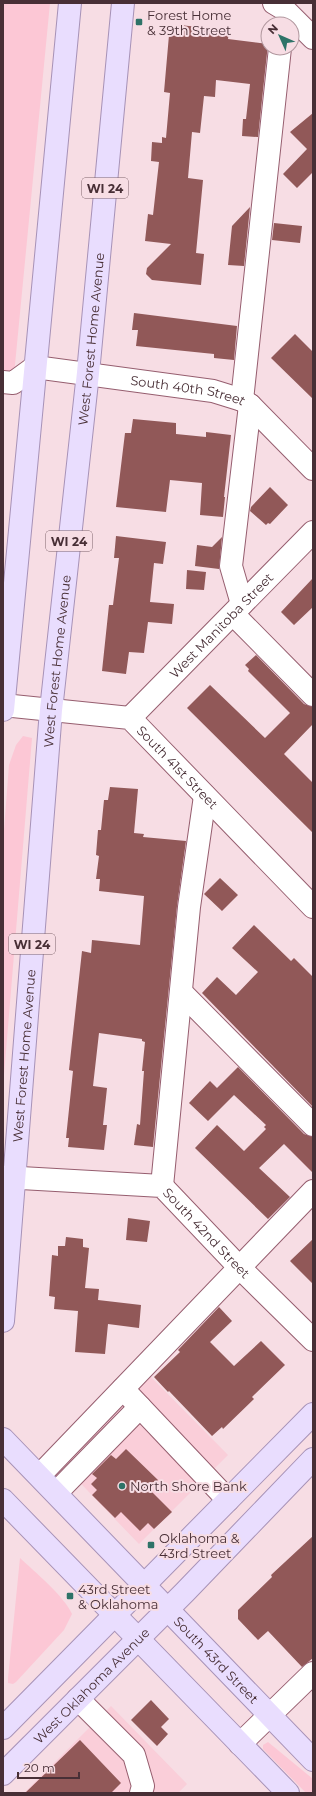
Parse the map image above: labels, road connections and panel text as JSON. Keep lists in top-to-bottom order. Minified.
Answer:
{"streets":{"main road":["WI 24","West Forest Home Avenue","South 43rd Street","West Oklahoma Avenue"],"street":["South 40th Street","West Manitoba Street","South 41st Street","South 42nd Street"]},"crossings":[["West Forest Home Avenue","South 40th Street"],["West Forest Home Avenue","South 41st Street"],["West Forest Home Avenue","South 42nd Street"],["West Manitoba Street","South 41st Street"],["South 43rd Street","West Oklahoma Avenue"]],"places":{"transit":["Forest Home & 39th Street","Oklahoma & 43rd Street","43rd Street & Oklahoma"],"other":["North Shore Bank"]},"scale_bar":"20 m","north":"top left"}
